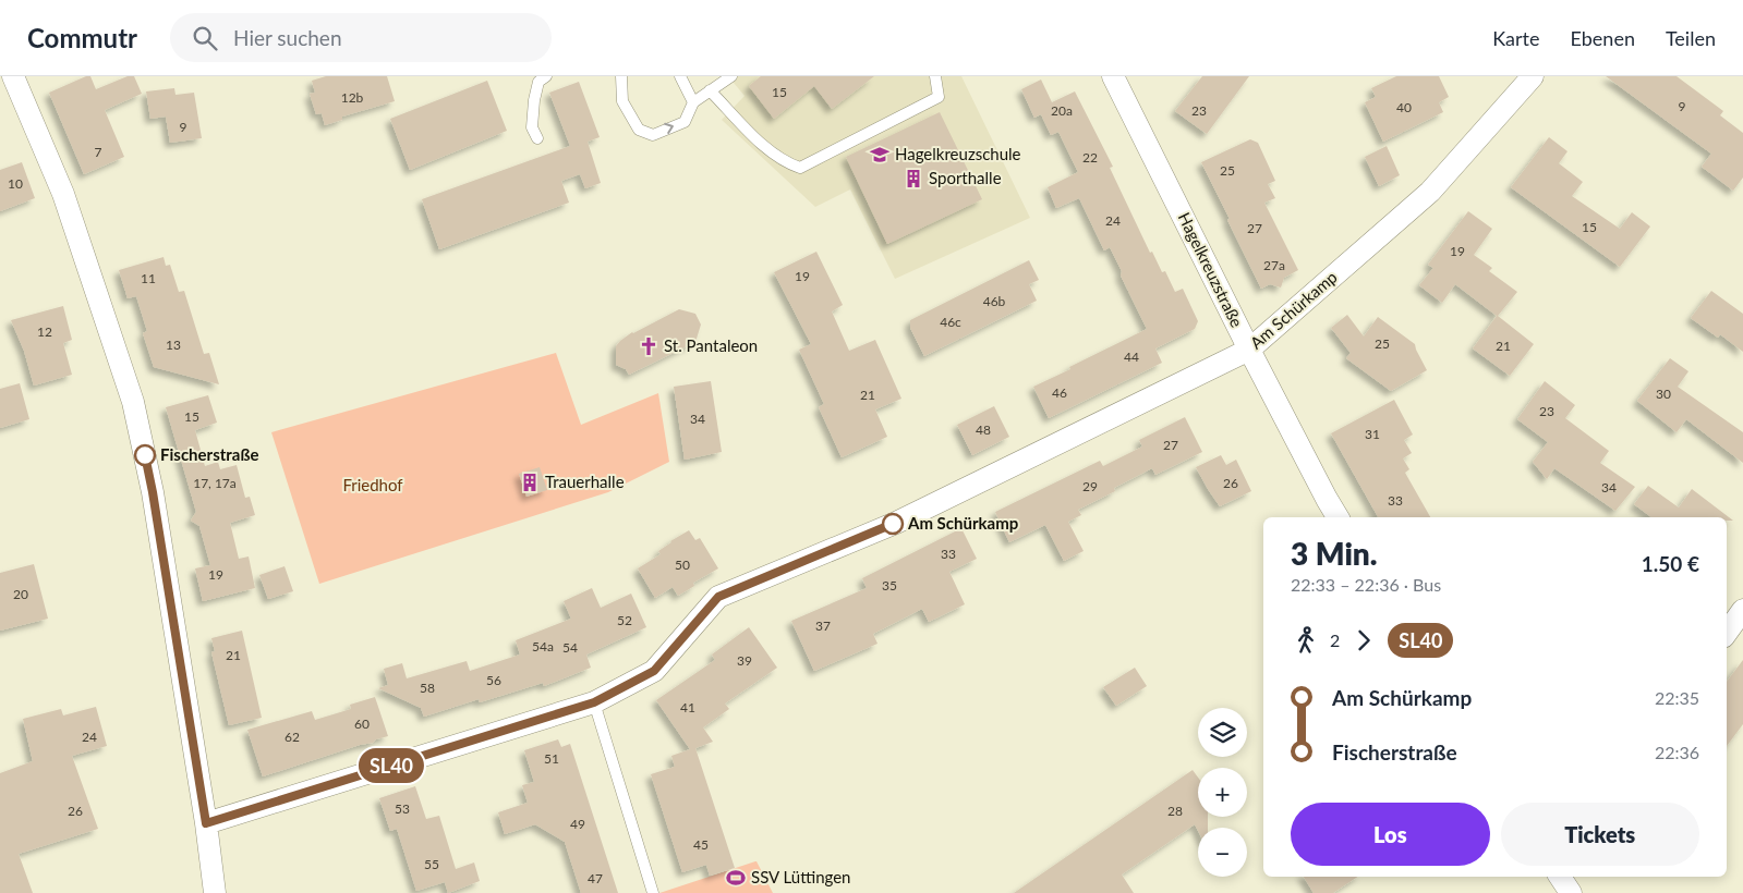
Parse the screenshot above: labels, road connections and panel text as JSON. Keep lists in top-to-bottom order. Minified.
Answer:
{"streets":{"street":["Hagelkreuzstraße","Am Schürkamp"]},"crossings":[["Hagelkreuzstraße","Am Schürkamp"]],"parks":["Friedhof"],"places":{"school or university":["Hagelkreuzschule"],"building":["Sporthalle","Trauerhalle"],"church":["St. Pantaleon"],"other":["Fischerstraße","Am Schürkamp"],"sports":["SSV Lüttingen"]},"lines":["bus line SL40"],"house_numbers":["15","12b","9","40","20a","23","9","7","22","25","10","24","15","27","19","27a","19","11","46b","46c","12","25","13","21","44","46","30","21","23","15","34","48","31","27","17, 17a","26","29","34","33","33","50","19","35","20","52","37","54a","54","21","39","56","58","41","60","24","62","51","53","26","28","49","45","55","47"],"page":{"header":"Commutr","search":"Hier suchen","nav":["Karte","Ebenen","Teilen"],"on_map":"SL40","heading":["3 Min.","22:33 – 22:36 · Bus","1.50 €"],"legs":["2","SL40"],"list":[{"name":"Am Schürkamp","value":"22:35"},{"name":"Fischerstraße","value":"22:36"}],"map_buttons":["+","−"],"buttons":["Los","Tickets"]}}
